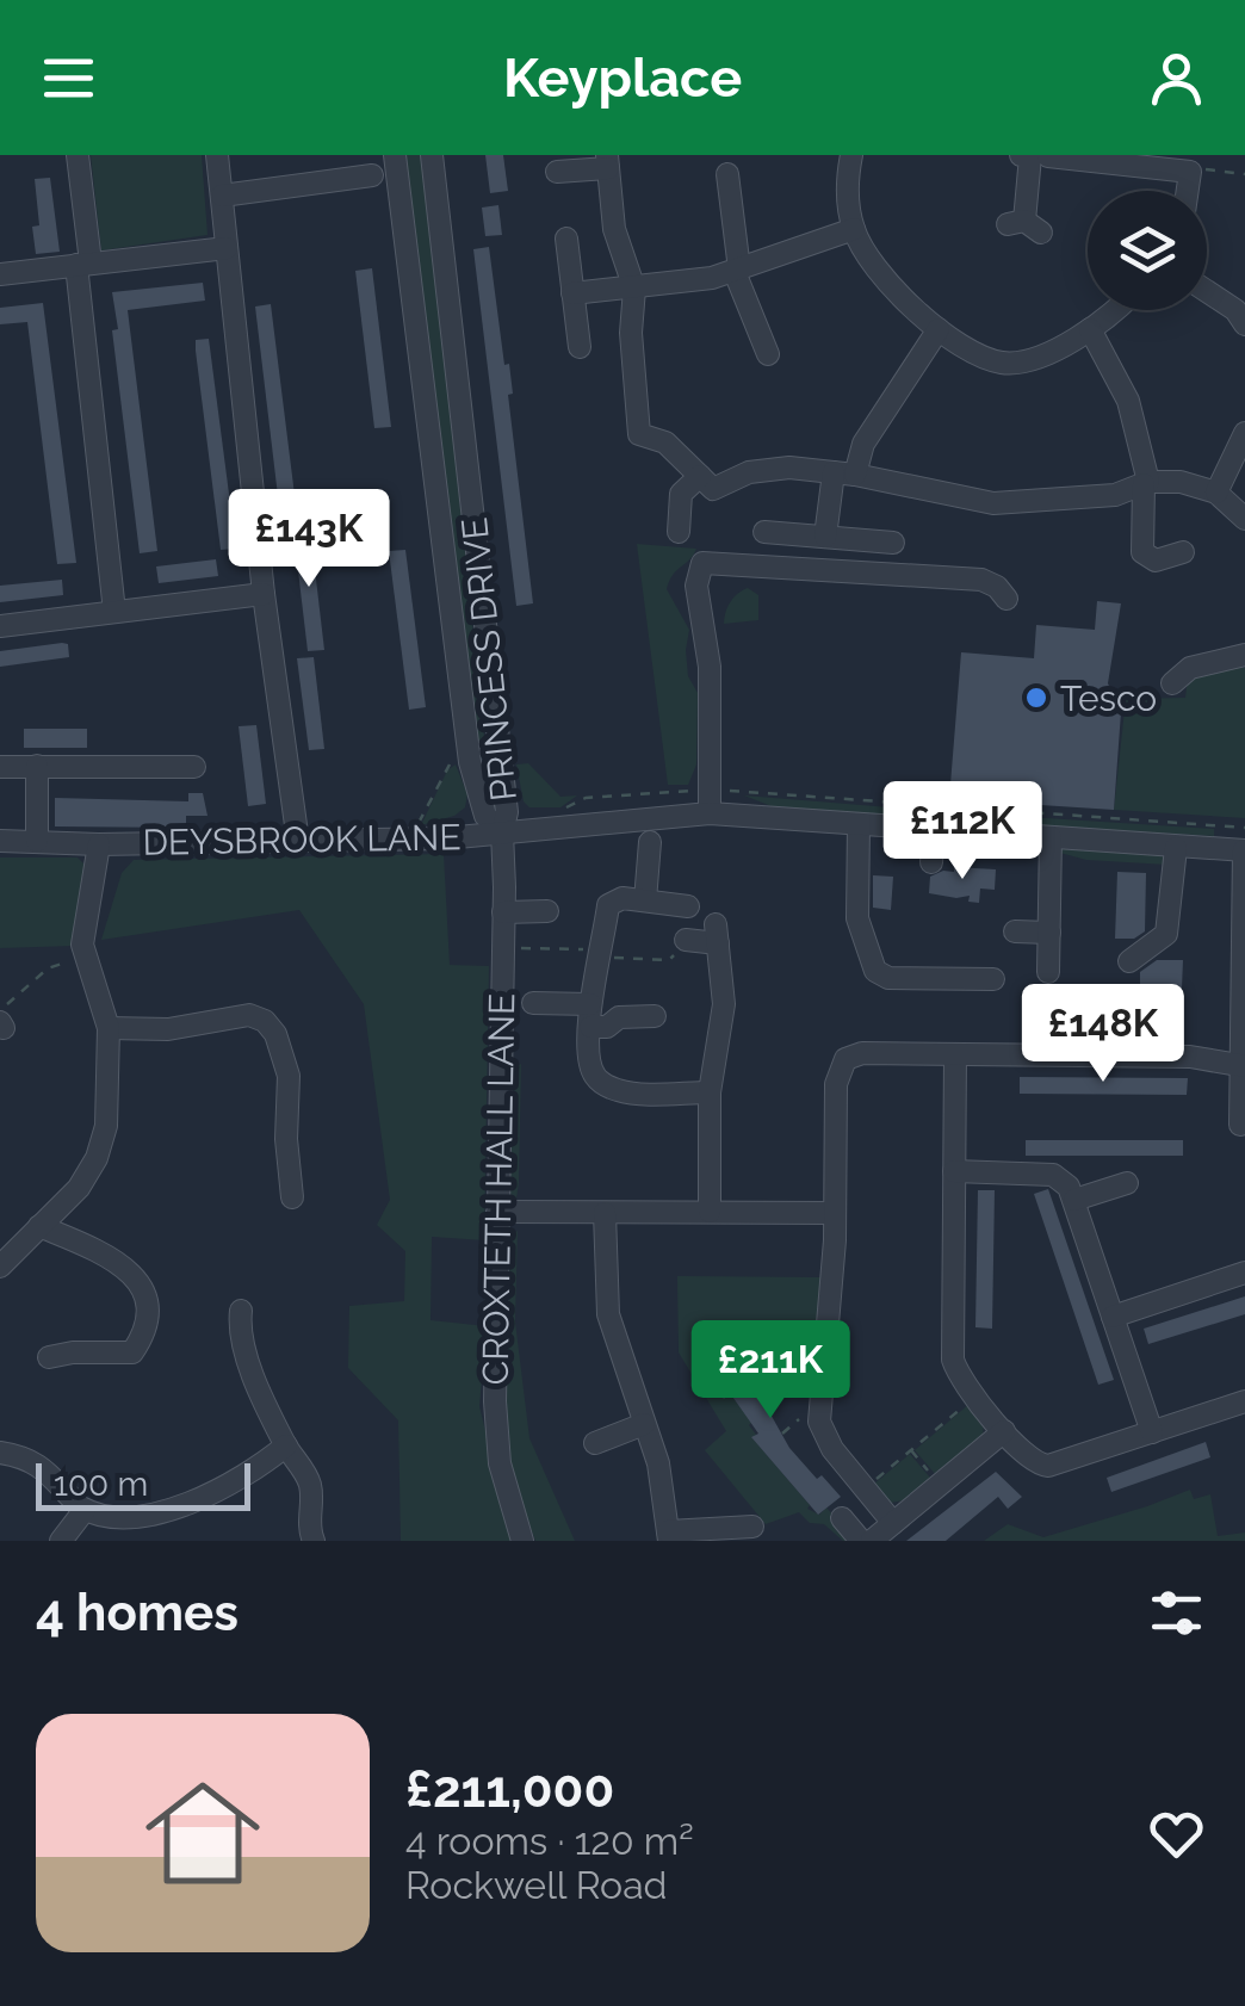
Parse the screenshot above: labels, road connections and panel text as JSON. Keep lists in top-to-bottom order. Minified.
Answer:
{"streets":{"street":["PRINCESS DRIVE","DEYSBROOK LANE","CROXTETH HALL LANE"]},"crossings":[["PRINCESS DRIVE","DEYSBROOK LANE"],["PRINCESS DRIVE","CROXTETH HALL LANE"],["DEYSBROOK LANE","CROXTETH HALL LANE"]],"places":["Tesco"],"scale_bar":"100 m","page":{"header":"Keyplace","price":["£143K","£112K","£148K","£211K"],"scale":"100 m","heading":"4 homes","list":[{"name":"£211,000","note":"4 rooms · 120 m² · Rockwell Road"}]}}
